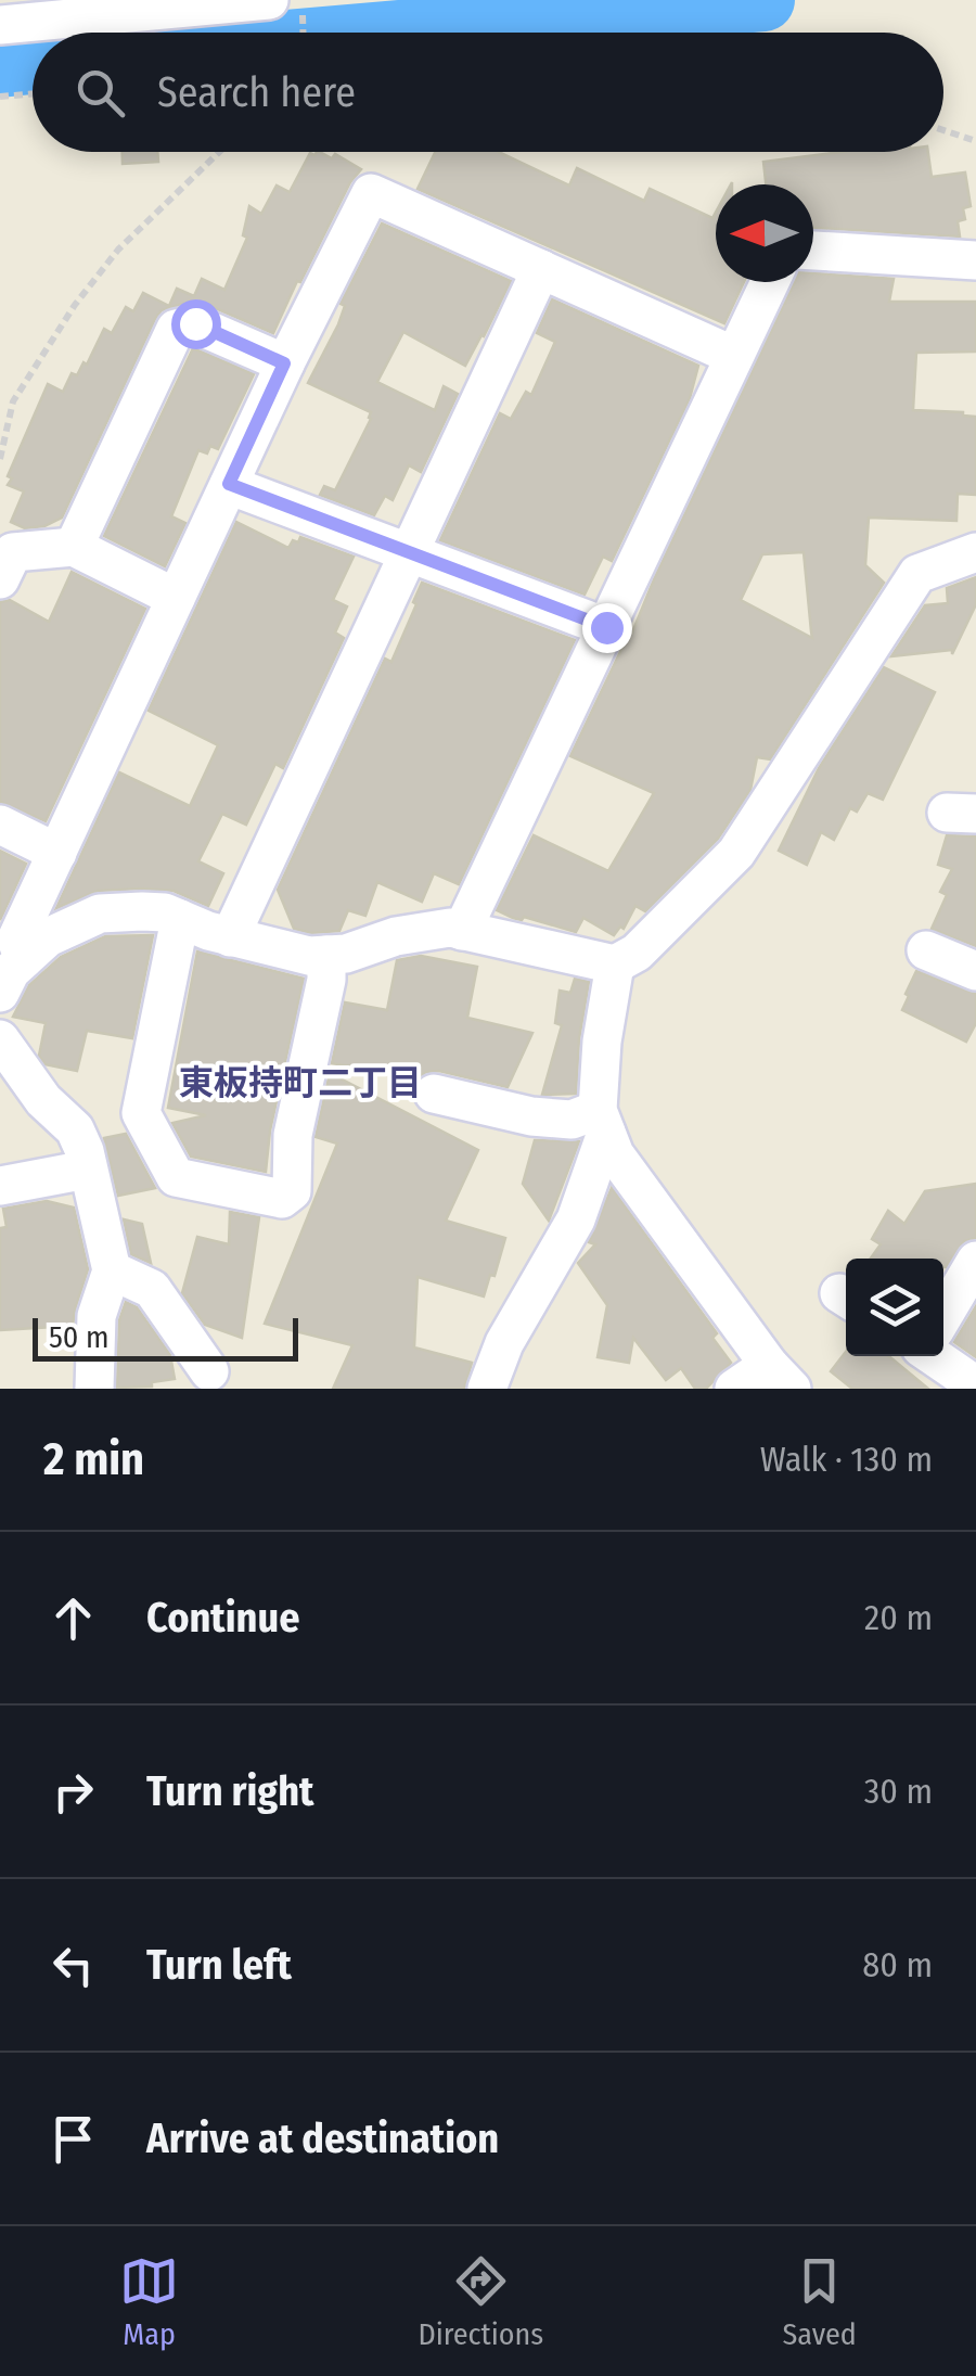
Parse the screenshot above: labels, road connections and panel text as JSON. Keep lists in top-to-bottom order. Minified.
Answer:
{"districts":["東板持町二丁目"],"scale_bar":"50 m","north":"left","page":{"search":"Search here","scale":"50 m","heading":["2 min","Walk · 130 m"],"list":[["Continue","20 m"],["Turn right","30 m"],["Turn left","80 m"],"Arrive at destination"],"nav":["Map","Directions","Saved"]}}
